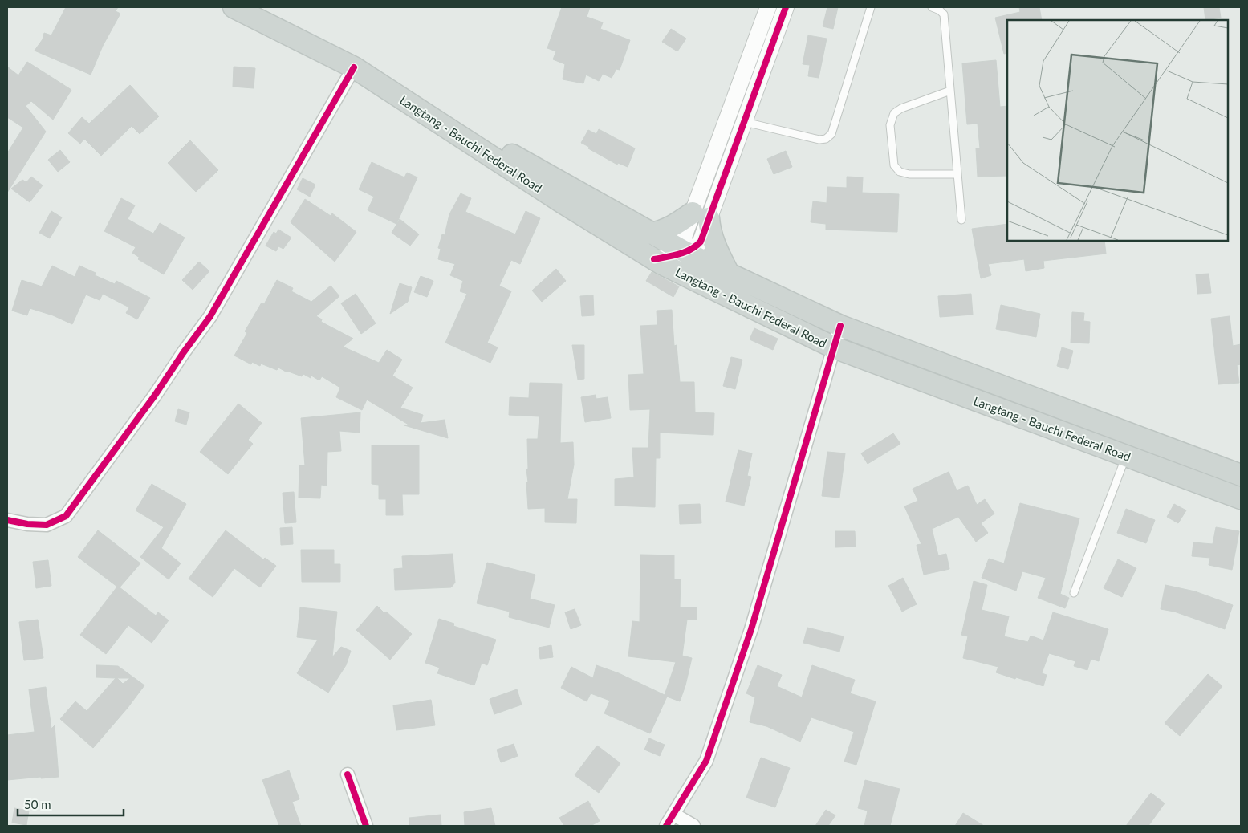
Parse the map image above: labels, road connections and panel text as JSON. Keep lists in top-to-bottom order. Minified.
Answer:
{"streets":{"main road":["Langtang - Bauchi Federal Road"]},"scale_bar":"50 m"}
